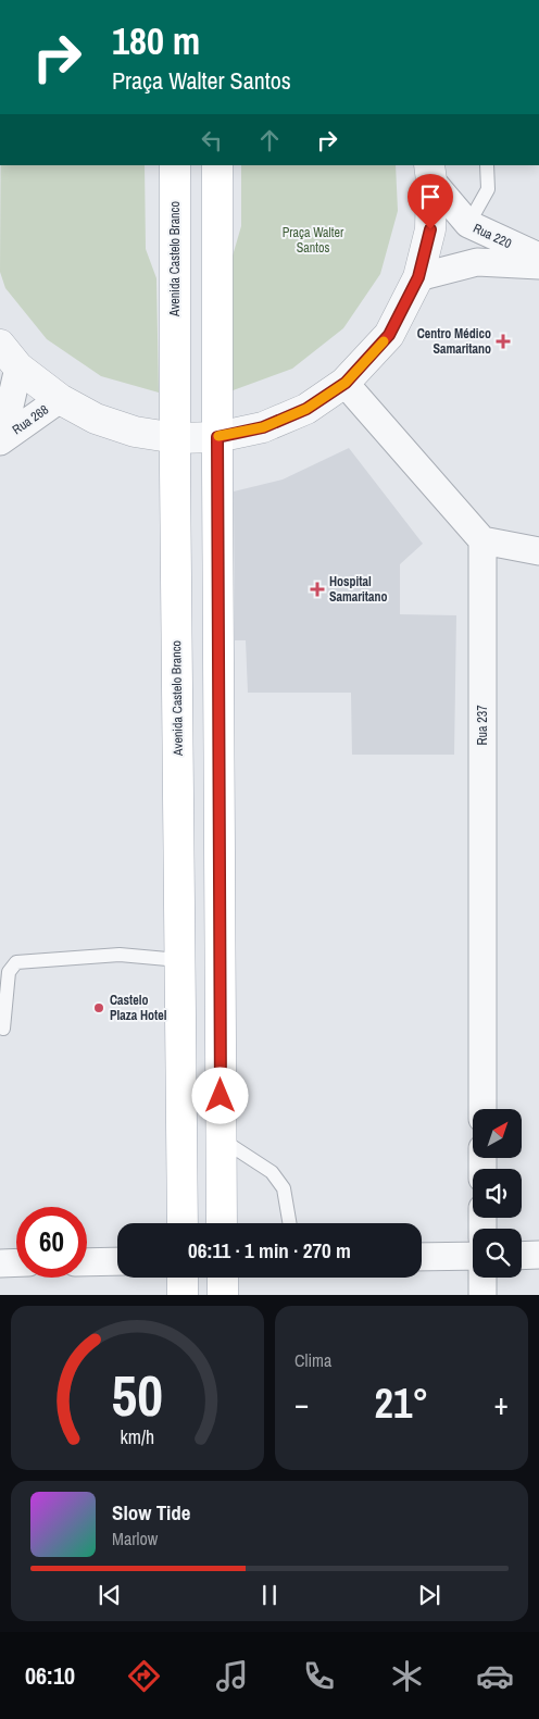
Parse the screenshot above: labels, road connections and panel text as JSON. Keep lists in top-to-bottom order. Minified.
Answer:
{"streets":{"main road":["Avenida Castelo Branco"],"street":["Rua 220","Rua 268","Rua 237"]},"parks":["Praça Walter Santos"],"places":{"health":["Centro Médico Samaritano","Hospital Samaritano"],"other":["Castelo Plaza Hotel"]},"north":"top right","page":{"turn":["180 m","Praça Walter Santos"],"limit":"60","trip":"06:11 · 1 min · 270 m","tile":"Clima","heat":["−","21°","+"],"song":["Slow Tide","Marlow"],"tabs":"06:10","gauge":["50","km/h"]}}
